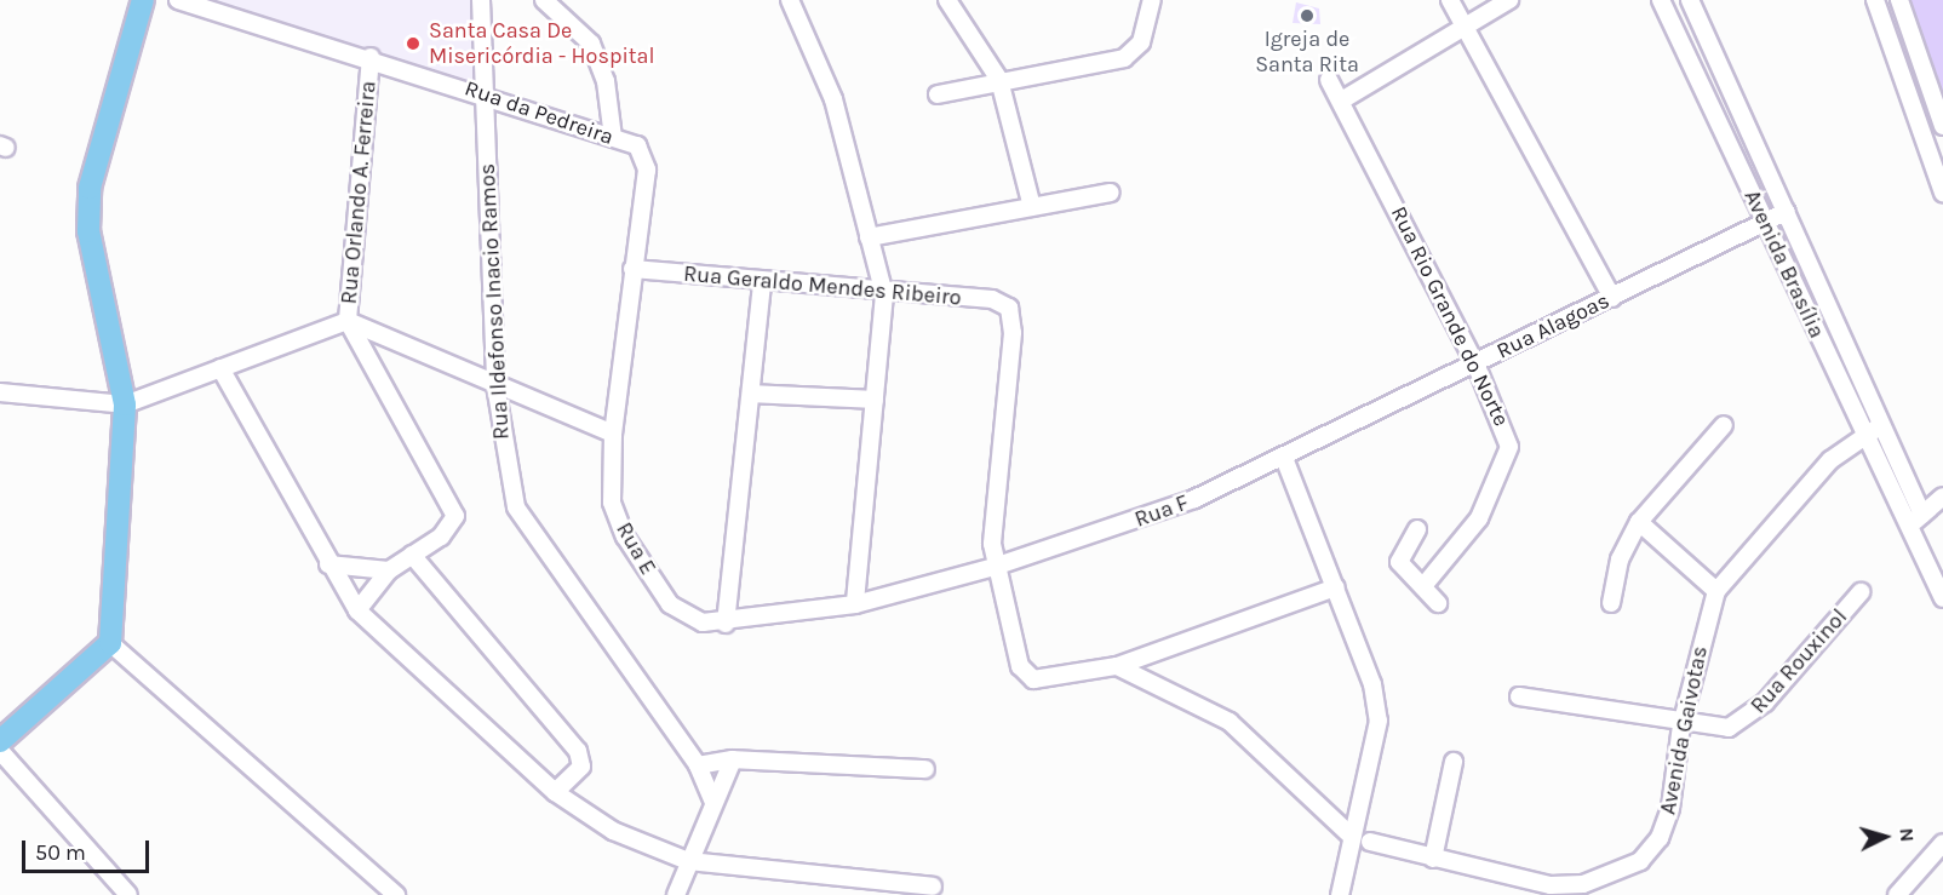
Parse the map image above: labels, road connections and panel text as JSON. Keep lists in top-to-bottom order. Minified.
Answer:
{"streets":{"street":["Rua da Pedreira","Rua Orlando A. Ferreira","Avenida Brasília","Rua Geraldo Mendes Ribeiro","Rua Ildefonso Inacio Ramos","Rua Rio Grande do Norte","Rua Alagoas","Rua F","Rua E","Rua Rouxinol","Avenida Gaivotas"]},"crossings":[["Rua da Pedreira","Rua Orlando A. Ferreira"],["Rua da Pedreira","Rua Ildefonso Inacio Ramos"],["Rua da Pedreira","Rua E"],["Avenida Brasília","Rua Alagoas"],["Avenida Brasília","Avenida Gaivotas"],["Rua Geraldo Mendes Ribeiro","Rua F"],["Rua Geraldo Mendes Ribeiro","Rua E"],["Rua Rio Grande do Norte","Rua Alagoas"],["Rua Alagoas","Rua F"],["Rua F","Rua E"],["Rua Rouxinol","Avenida Gaivotas"]],"places":["Igreja de Santa Rita","Santa Casa De Misericórdia - Hospital"],"scale_bar":"50 m","north":"right"}
